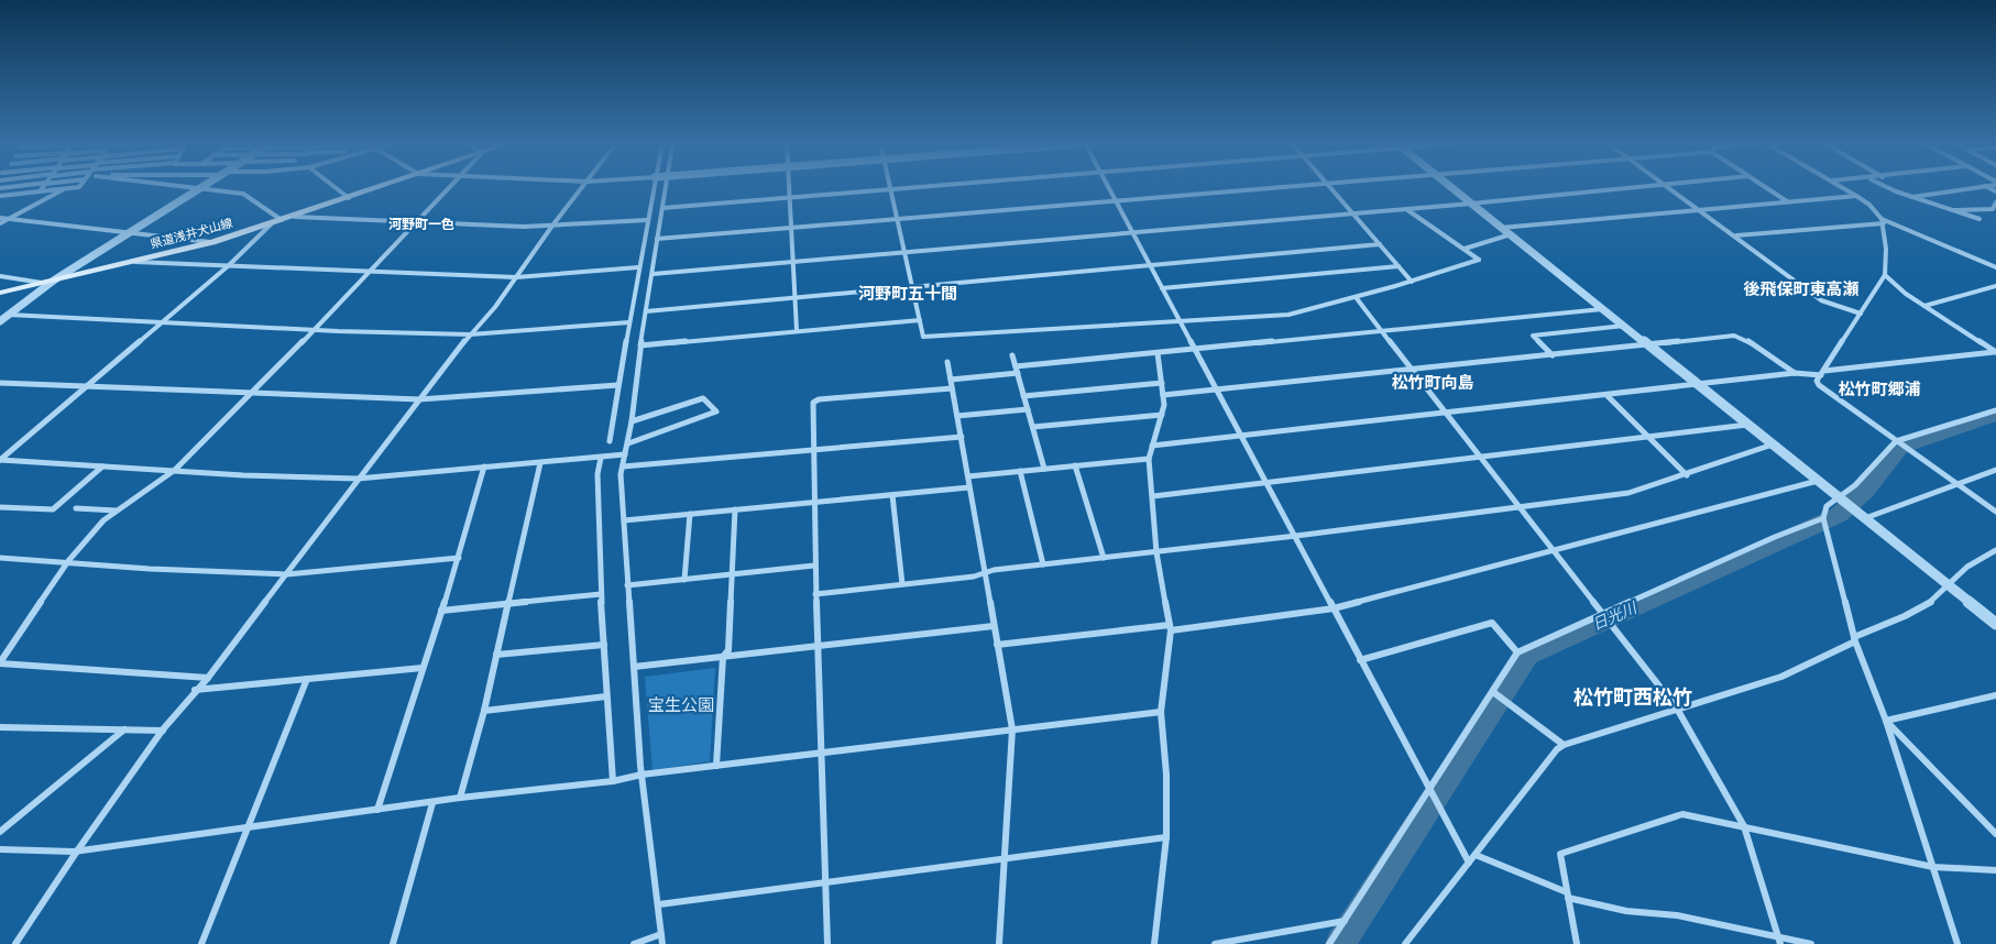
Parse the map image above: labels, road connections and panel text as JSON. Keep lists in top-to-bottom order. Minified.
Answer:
{"streets":{"main road":["県道浅井犬山線"]},"districts":["河野町一色","後飛保町東高瀬","河野町五十間","松竹町向島","松竹町郷浦","松竹町西松竹"],"water":["日光川"],"parks":["宝生公園"]}
